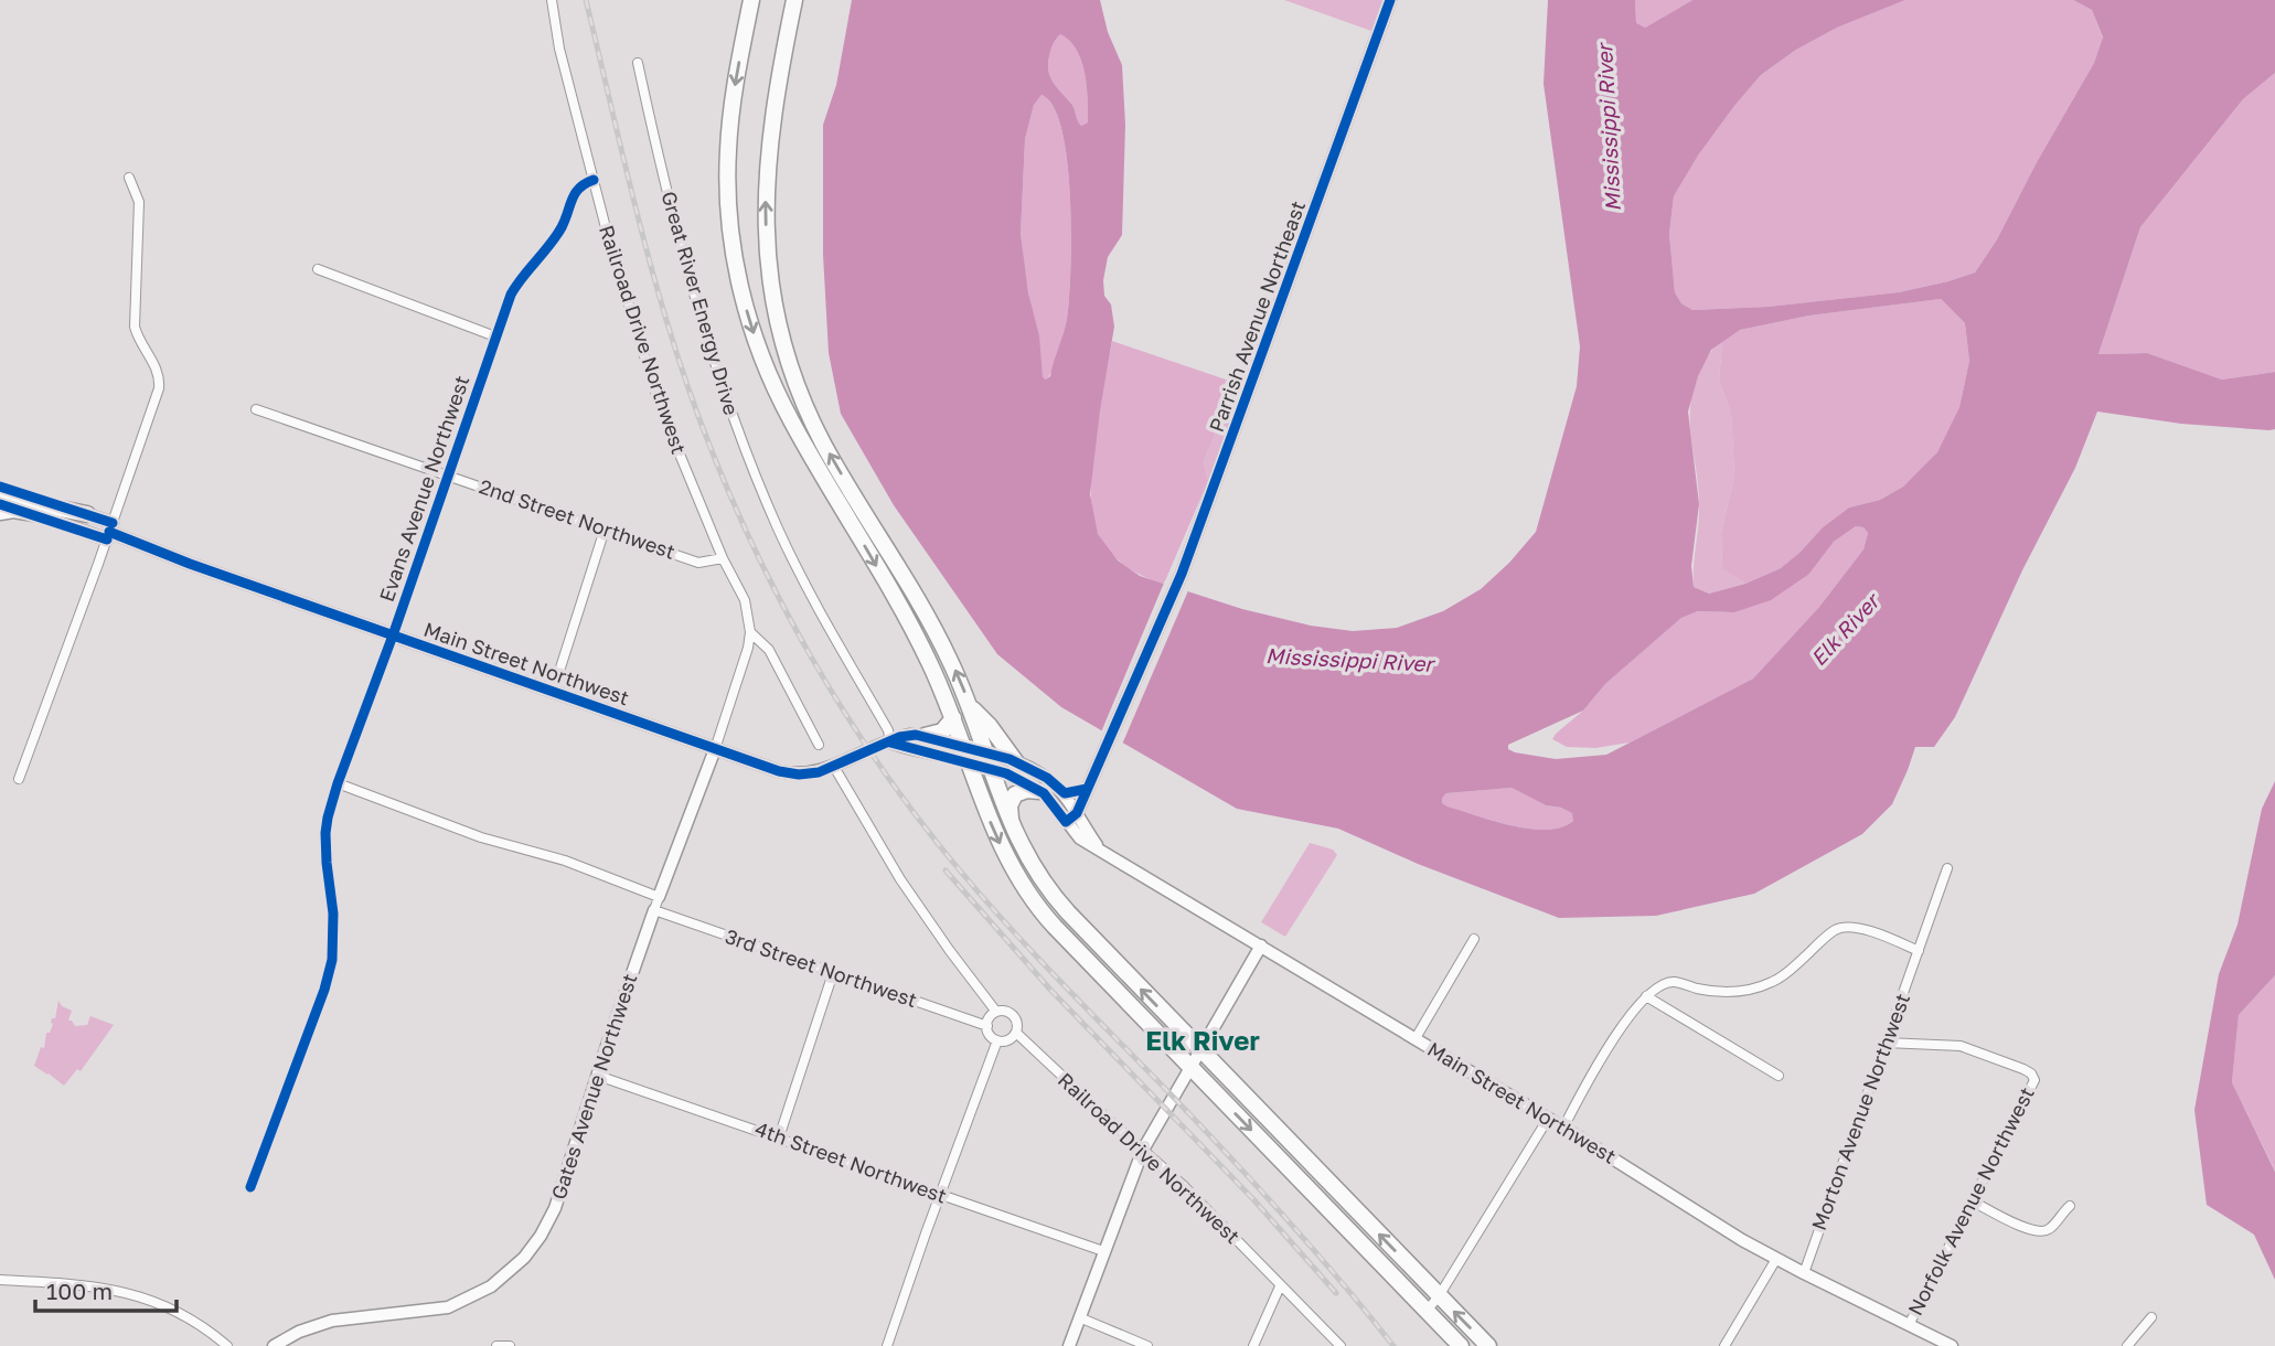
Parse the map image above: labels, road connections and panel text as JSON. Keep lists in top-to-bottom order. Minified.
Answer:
{"streets":{"main road":["Parrish Avenue Northeast","Main Street Northwest","Gates Avenue Northwest"],"street":["Great River Energy Drive","Railroad Drive Northwest","Evans Avenue Northwest","2nd Street Northwest","3rd Street Northwest","Morton Avenue Northwest","4th Street Northwest","Norfolk Avenue Northwest"]},"crossings":[["Great River Energy Drive","Main Street Northwest"],["Parrish Avenue Northeast","Main Street Northwest"],["Railroad Drive Northwest","Evans Avenue Northwest"],["Railroad Drive Northwest","2nd Street Northwest"],["Railroad Drive Northwest","3rd Street Northwest"],["Railroad Drive Northwest","Gates Avenue Northwest"],["Evans Avenue Northwest","2nd Street Northwest"],["Evans Avenue Northwest","Main Street Northwest"],["Evans Avenue Northwest","3rd Street Northwest"],["Main Street Northwest","Gates Avenue Northwest"],["Main Street Northwest","Morton Avenue Northwest"],["Main Street Northwest","Norfolk Avenue Northwest"],["3rd Street Northwest","Gates Avenue Northwest"],["Gates Avenue Northwest","4th Street Northwest"],["Morton Avenue Northwest","Norfolk Avenue Northwest"]],"districts":["Elk River"],"water":["Mississippi River","Elk River"],"scale_bar":"100 m"}
